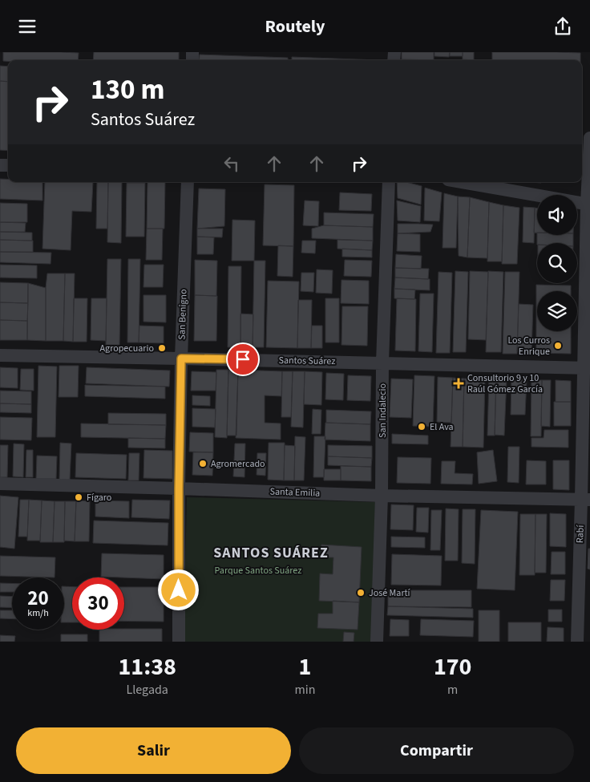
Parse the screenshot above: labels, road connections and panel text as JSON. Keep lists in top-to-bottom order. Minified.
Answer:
{"streets":{"street":["San Benigno","Santos Suárez","San Indalecio","Santa Emilia","Rabí"]},"crossings":[["San Benigno","Santos Suárez"],["San Benigno","Santa Emilia"],["Santos Suárez","San Indalecio"],["Santos Suárez","Rabí"],["San Indalecio","Santa Emilia"],["Santa Emilia","Rabí"]],"districts":["SANTOS SUÁREZ"],"parks":["Parque Santos Suárez"],"places":{"other":["Los Curros Enrique","Agropecuario","El Ava","Agromercado","Fígaro","José Martí"],"health":["Consultorio 9 y 10 Raúl Gómez García"]},"page":{"header":"Routely","turn":["130 m","Santos Suárez"],"speed":"20 km/h","limit":"30","eta":["11:38","Llegada","1","min","170","m"],"buttons":["Salir","Compartir"]}}
